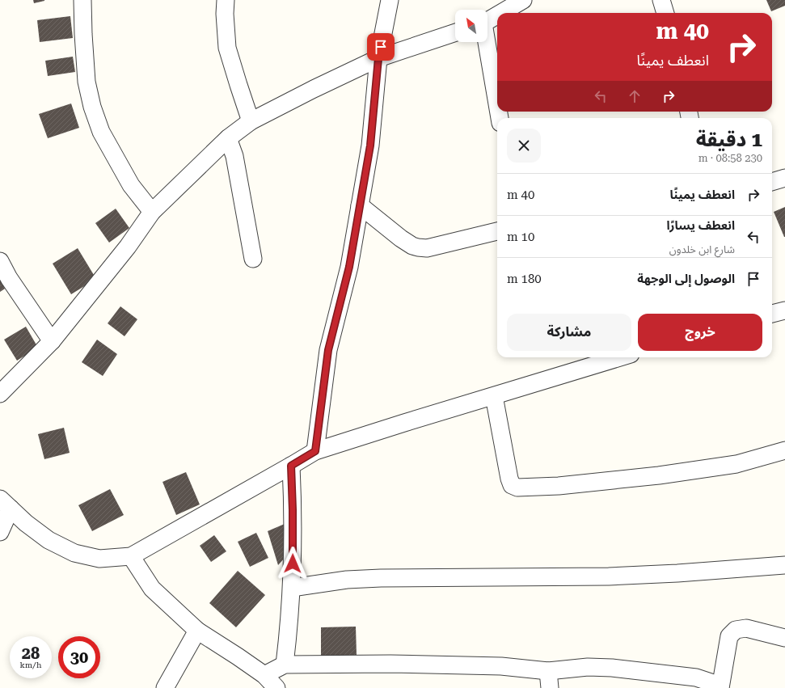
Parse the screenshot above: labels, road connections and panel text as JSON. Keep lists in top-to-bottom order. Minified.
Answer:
{"north":"top left","page":{"turn":["40 m","انعطف يمينًا"],"heading":["1 دقيقة","230 m · 08:58"],"list":[{"name":"انعطف يمينًا","value":"40 m"},{"name":"انعطف يسارًا","note":"شارع ابن خلدون","value":"10 m"},{"name":"الوصول إلى الوجهة","value":"180 m"}],"buttons":["خروج","مشاركة"],"speed":"28 km/h","limit":"30"}}
